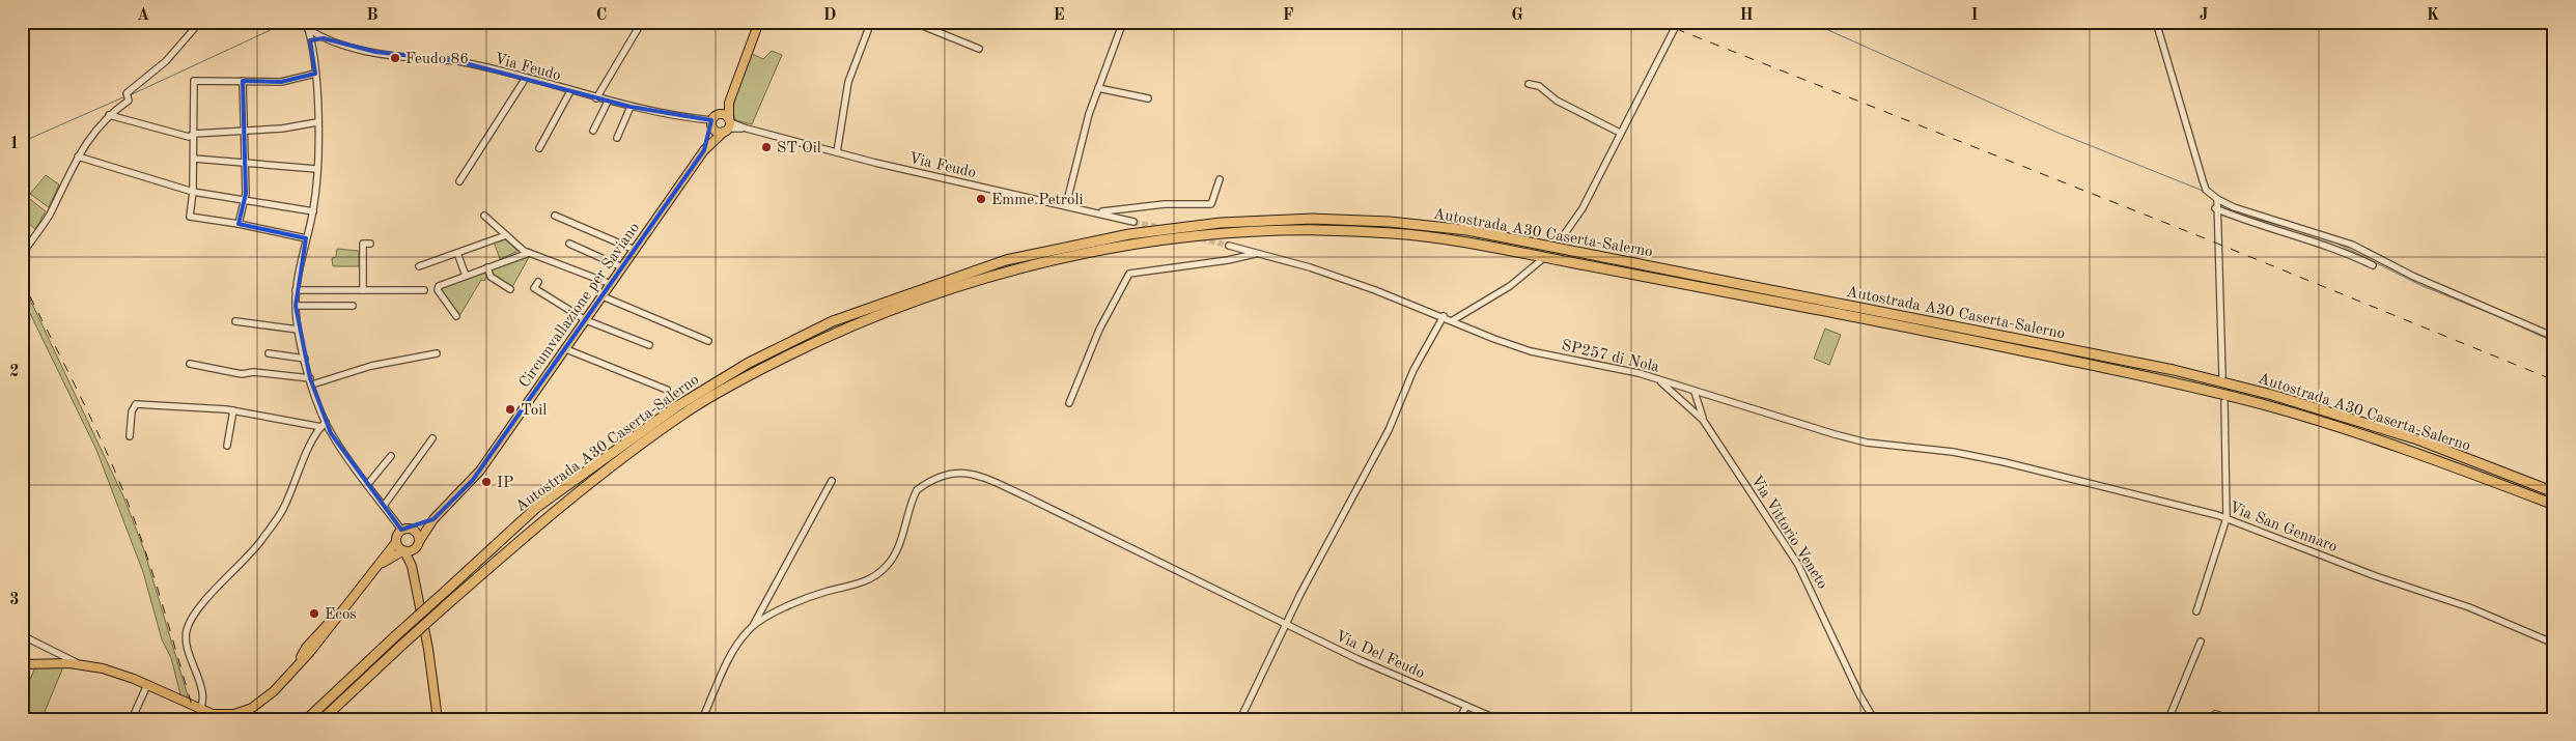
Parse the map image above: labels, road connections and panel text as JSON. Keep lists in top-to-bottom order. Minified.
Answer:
{"streets":{"highway":["Autostrada A30 Caserta-Salerno"],"main road":["Circumvallazione per Saviano"],"street":["Via Feudo","SP257 di Nola","Via San Gennaro","Via Vittorio Veneto","Via Del Feudo"]},"crossings":[["Via Feudo","Circumvallazione per Saviano"],["SP257 di Nola","Via San Gennaro"],["SP257 di Nola","Via Vittorio Veneto"]],"places":["Feudo 86","ST Oil","Emme Petroli","Toil","IP","Ecos"],"grid":{"columns":["A","B","C","D","E","F","G","H","I","J","K"],"rows":["1","2","3"]}}
